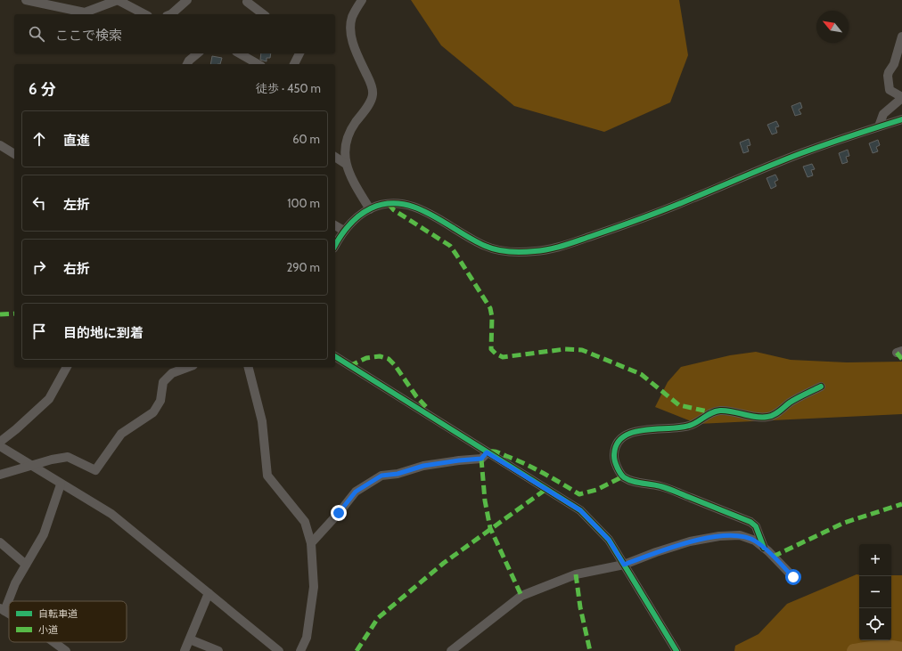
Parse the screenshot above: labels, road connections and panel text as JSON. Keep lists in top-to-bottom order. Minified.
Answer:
{"legend":["自転車道","小道"],"north":"top left","page":{"search":"ここで検索","heading":["6 分","徒歩 · 450 m"],"list":[["直進","60 m"],["左折","100 m"],["右折","290 m"],"目的地に到着"],"map_buttons":["+","−"]}}
